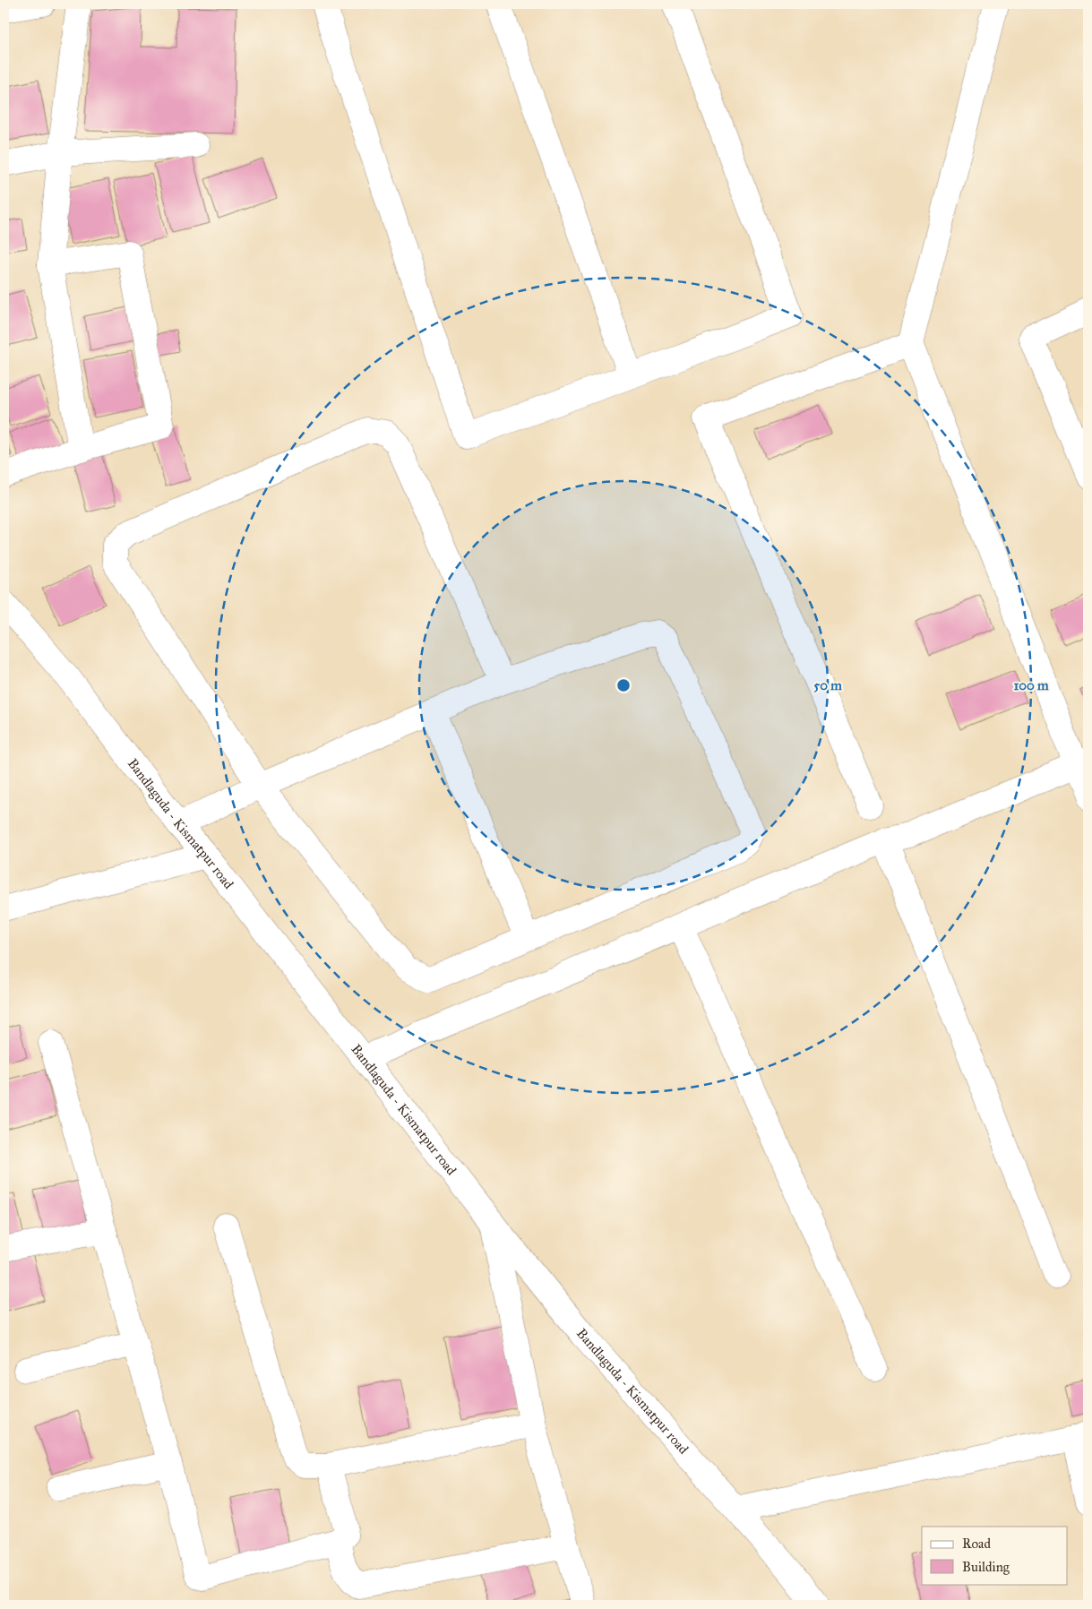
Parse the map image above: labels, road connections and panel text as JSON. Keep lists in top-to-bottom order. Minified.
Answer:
{"streets":{"street":["Bandlaguda - Kismatpur road"]},"legend":["Road","Building"],"rings":["50 m","100 m"]}
